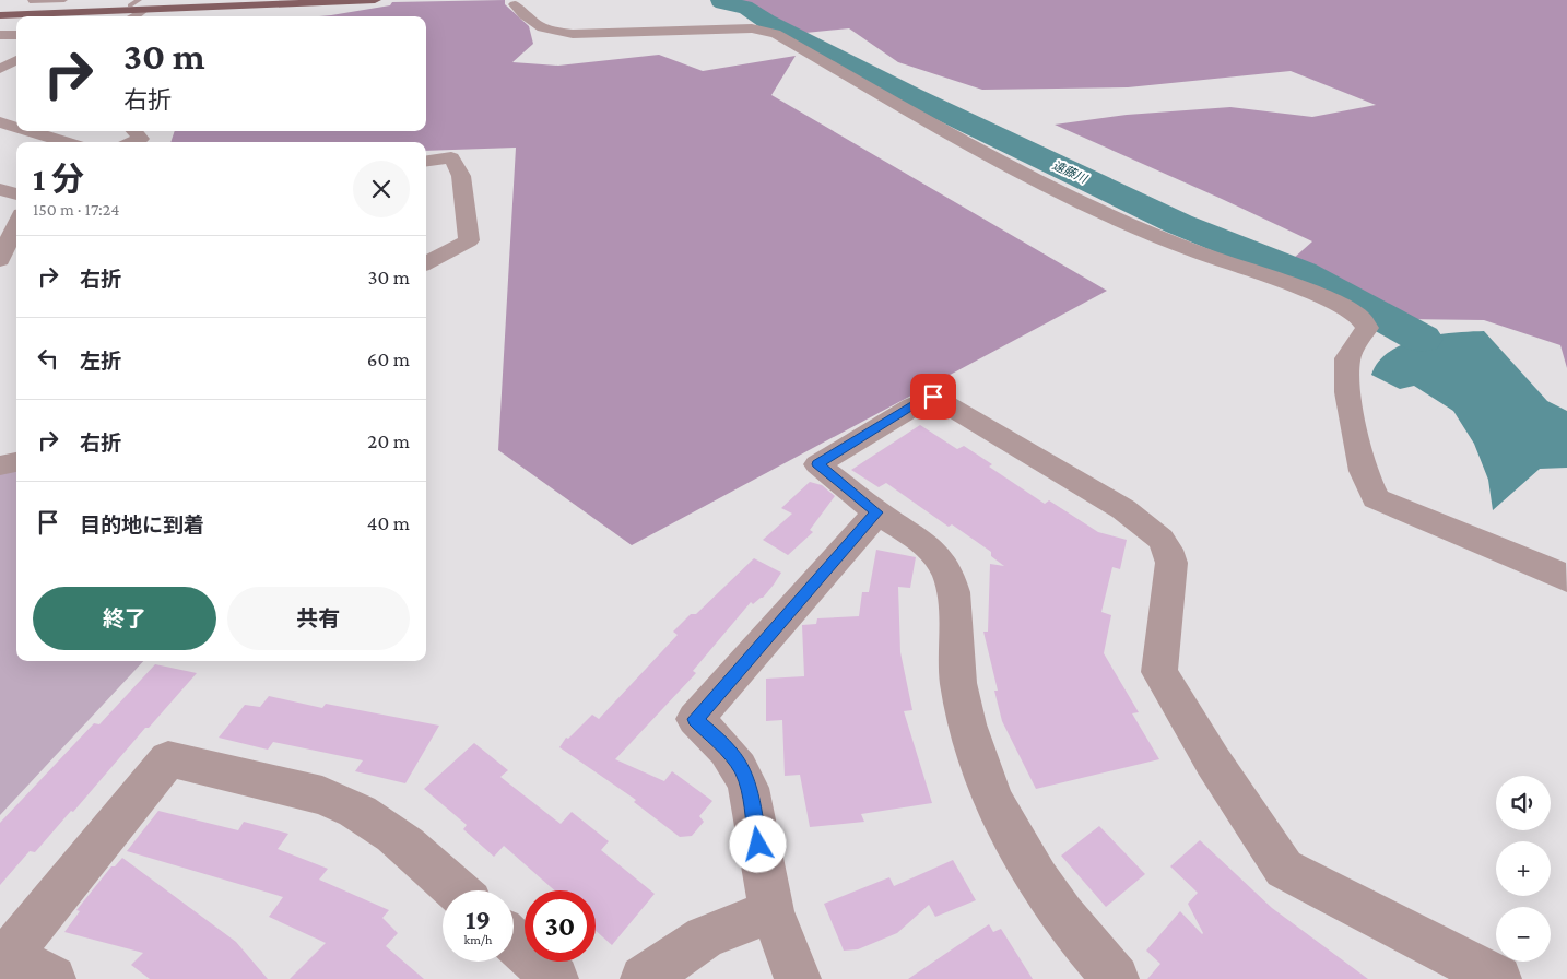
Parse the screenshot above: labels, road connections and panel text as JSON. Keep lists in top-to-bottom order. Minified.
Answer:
{"water":["遠藤川"],"page":{"turn":["30 m","右折"],"heading":["1 分","150 m · 17:24"],"list":[{"name":"右折","value":"30 m"},{"name":"左折","value":"60 m"},{"name":"右折","value":"20 m"},{"name":"目的地に到着","value":"40 m"}],"buttons":["終了","共有"],"map_buttons":["+","−"],"speed":"19 km/h","limit":"30"}}
